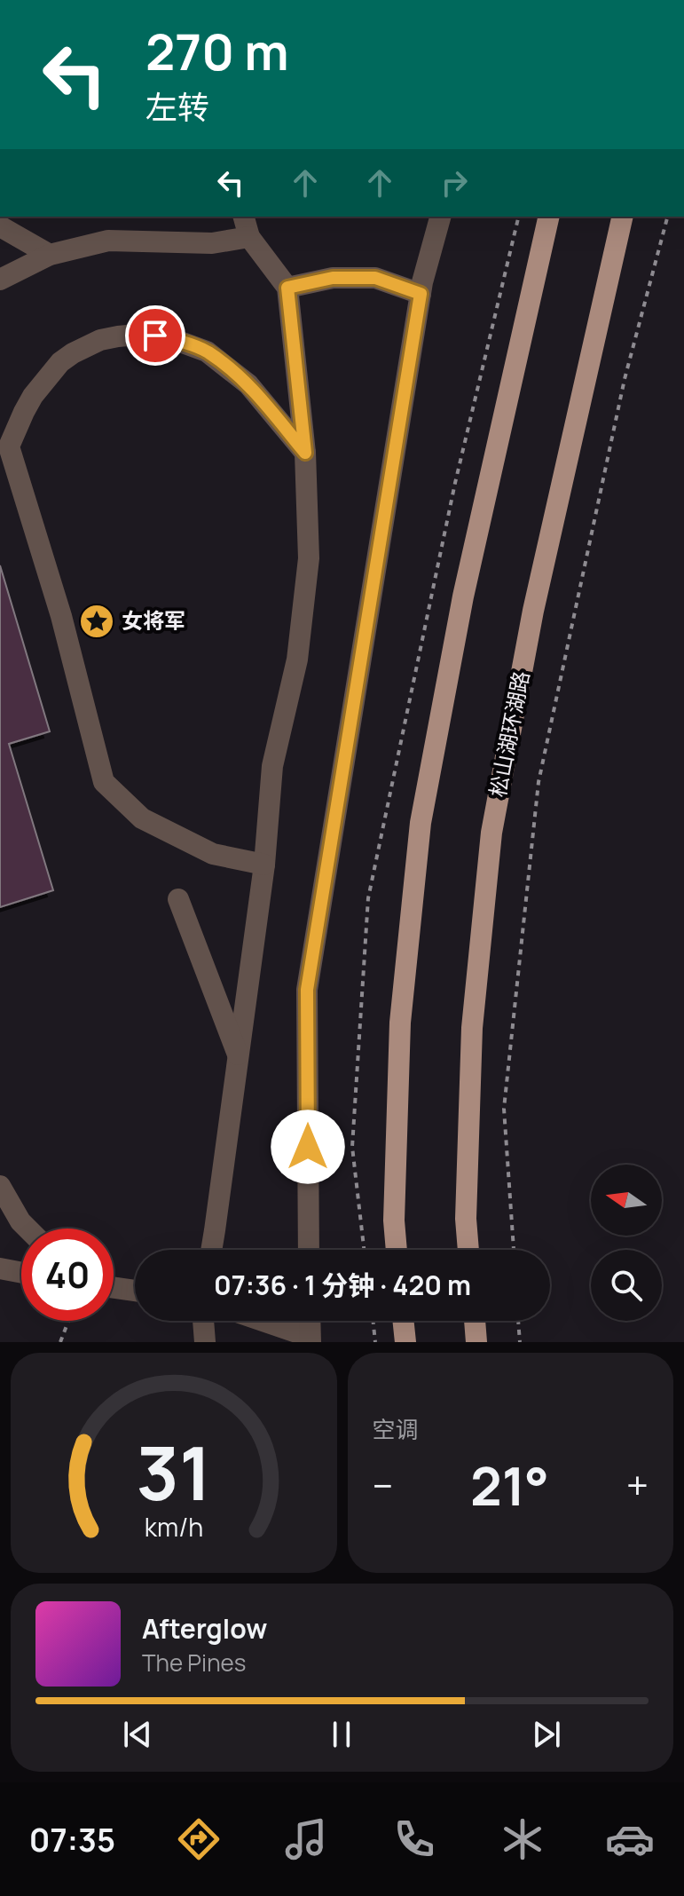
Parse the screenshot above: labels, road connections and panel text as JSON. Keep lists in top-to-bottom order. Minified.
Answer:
{"streets":{"main road":["松山湖环湖路"]},"places":{"place":["女将军"]},"north":"left","page":{"turn":["270 m","左转"],"limit":"40","trip":"07:36 · 1 分钟 · 420 m","tile":"空调","heat":["−","21°","+"],"song":["Afterglow","The Pines"],"tabs":"07:35","gauge":["31","km/h"]}}
